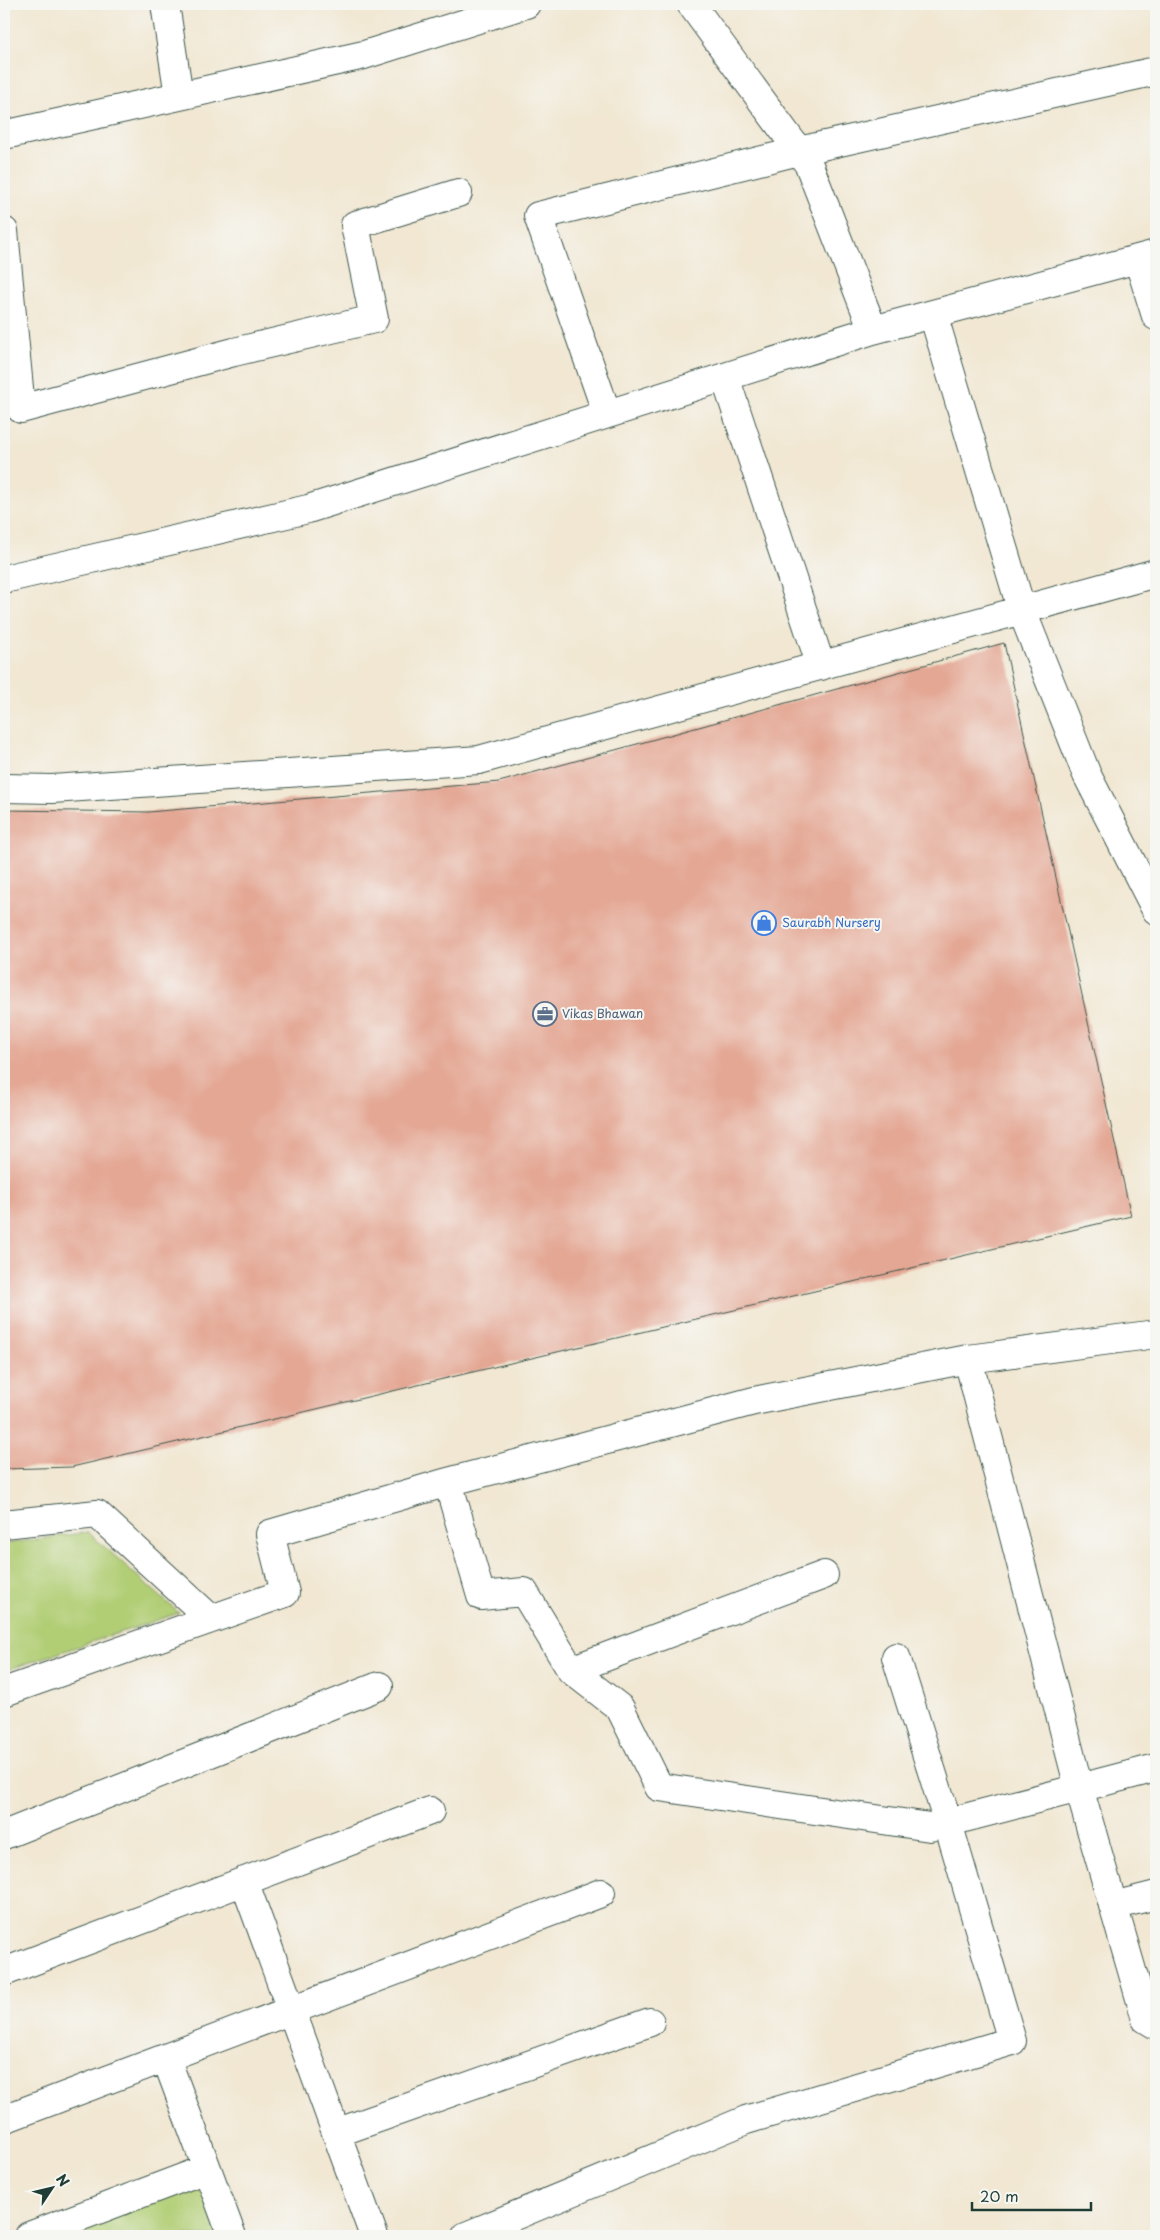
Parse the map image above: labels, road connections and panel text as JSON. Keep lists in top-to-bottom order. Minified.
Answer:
{"places":{"shop":["Saurabh Nursery"],"office":["Vikas Bhawan"]},"scale_bar":"20 m","north":"top right"}
